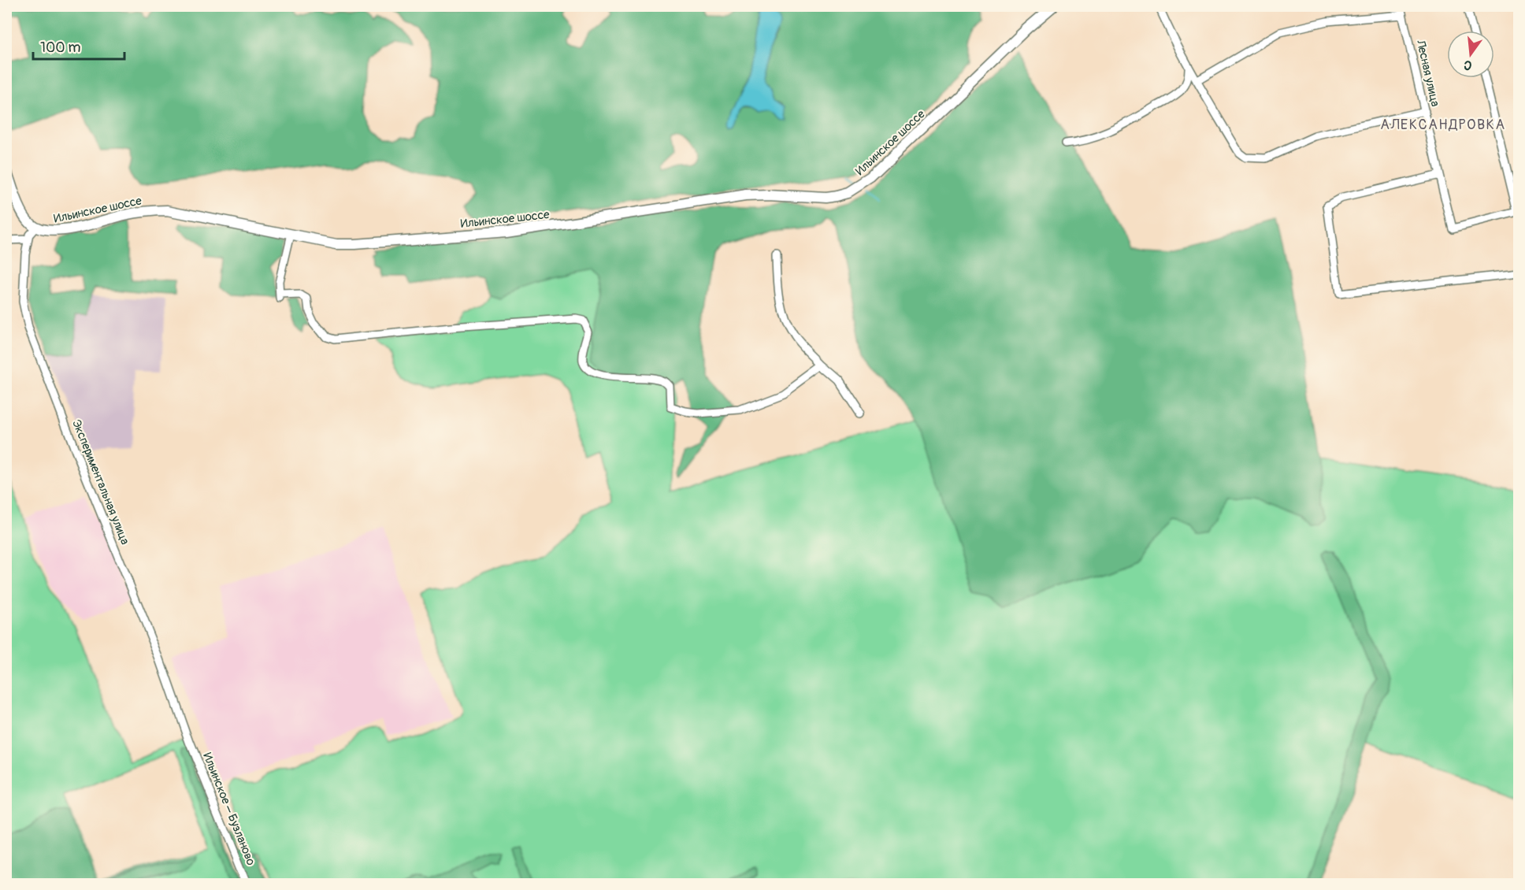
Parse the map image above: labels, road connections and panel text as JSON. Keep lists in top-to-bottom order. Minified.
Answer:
{"streets":{"main road":["Ильинское шоссе"],"street":["Лесная улица","Экспериментальная улица","Ильинское – Бузланово"]},"crossings":[["Ильинское шоссе","Экспериментальная улица"],["Экспериментальная улица","Ильинское – Бузланово"]],"districts":["АЛЕКСАНДРОВКА"],"scale_bar":"100 m","north":"bottom"}
